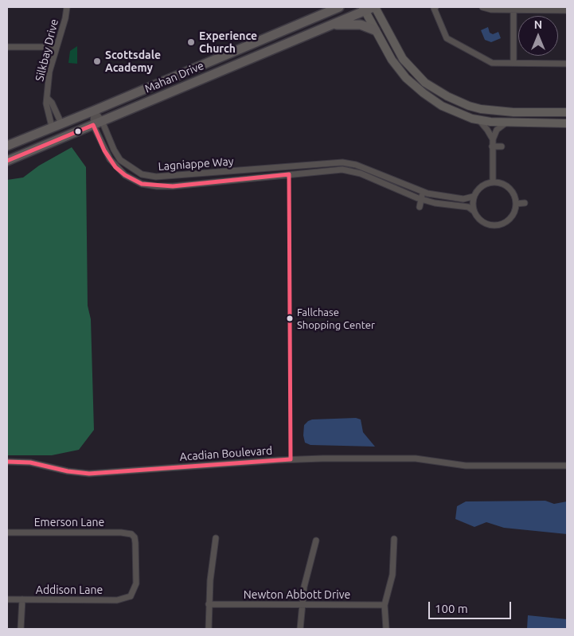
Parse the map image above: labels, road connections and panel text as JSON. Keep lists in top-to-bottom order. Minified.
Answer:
{"streets":{"main road":["Mahan Drive"],"street":["Silkbay Drive","Lagniappe Way","Acadian Boulevard","Emerson Lane","Addison Lane","Newton Abbott Drive"]},"crossings":[["Silkbay Drive","Mahan Drive"],["Mahan Drive","Lagniappe Way"],["Emerson Lane","Addison Lane"]],"places":["Experience Church","Scottsdale Academy","Fallchase Shopping Center"],"scale_bar":"100 m","north":"top"}
